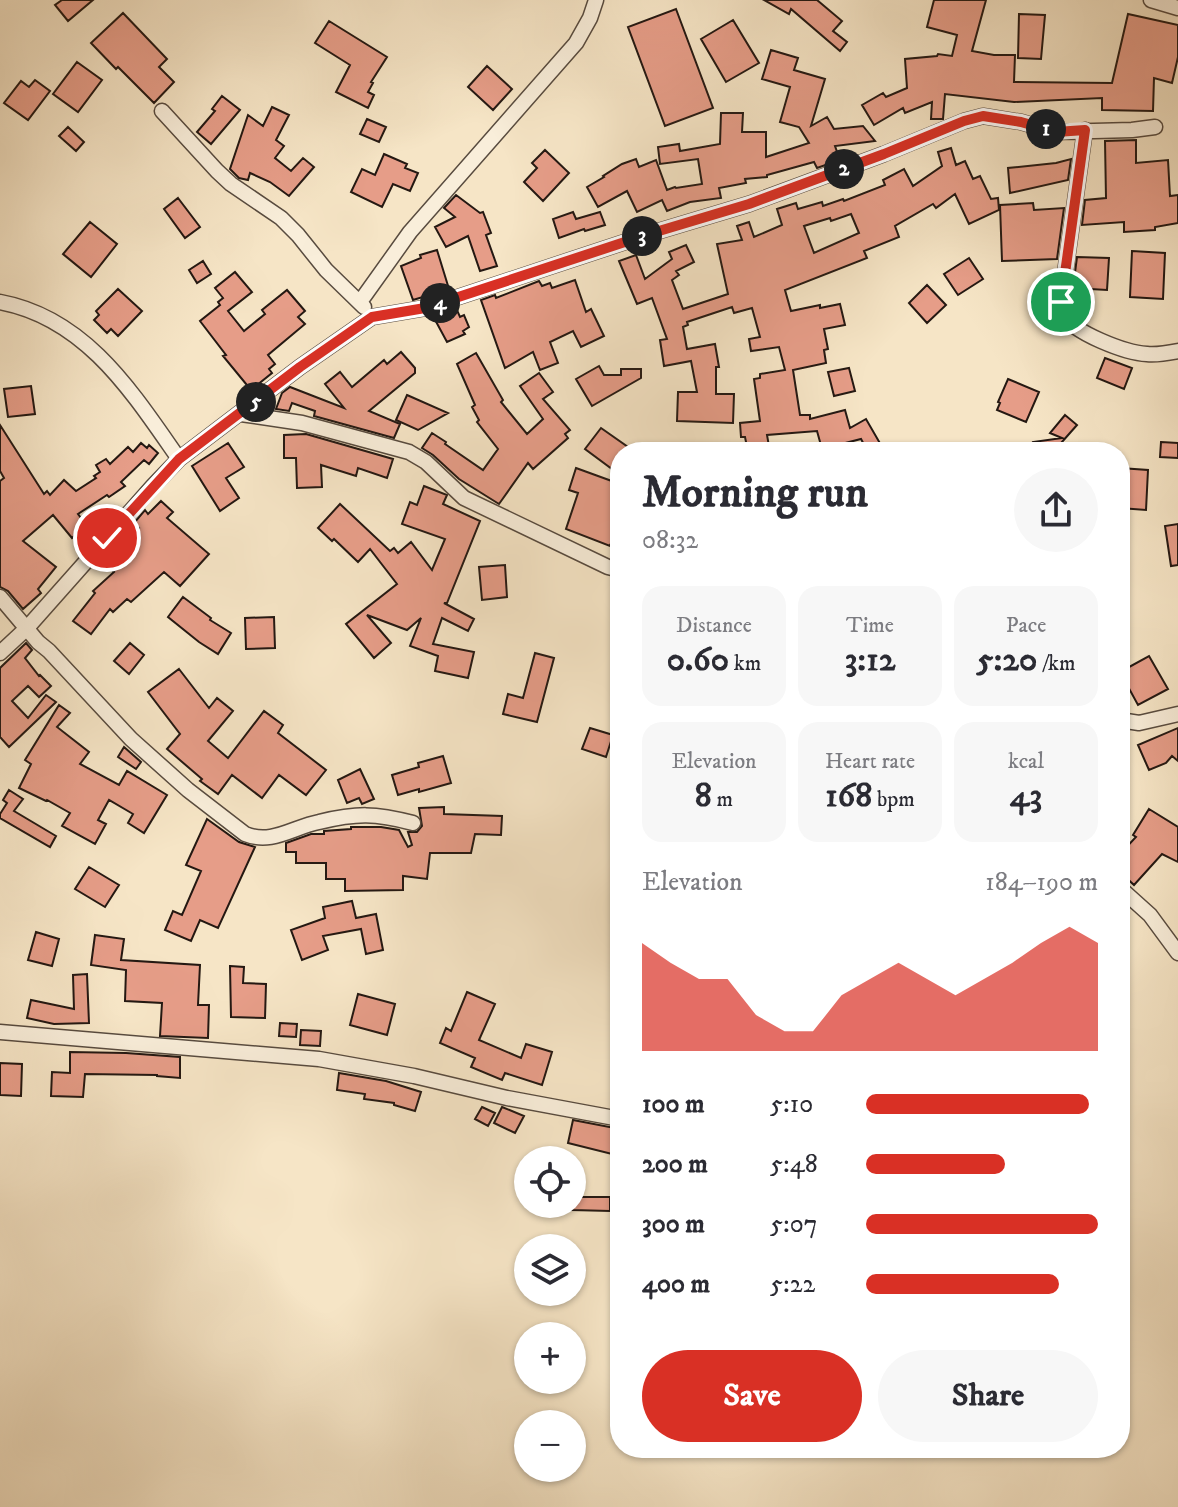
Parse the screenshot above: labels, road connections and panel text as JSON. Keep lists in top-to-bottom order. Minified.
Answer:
{"page":{"pins":["1","2","3","4","5"],"heading":["Morning run","08:32"],"stats":[["Distance","0.60 km"],["Time","3:12"],["Pace","5:20 /km"],["Elevation","8 m"],["Heart rate","168 bpm"],["kcal","43"]],"chart":["Elevation","184–190 m"],"list":[{"name":"100 m","note":"5:10"},{"name":"200 m","note":"5:48"},{"name":"300 m","note":"5:07"},{"name":"400 m","note":"5:22"}],"map_buttons":["+","−"],"buttons":["Save","Share"]}}
